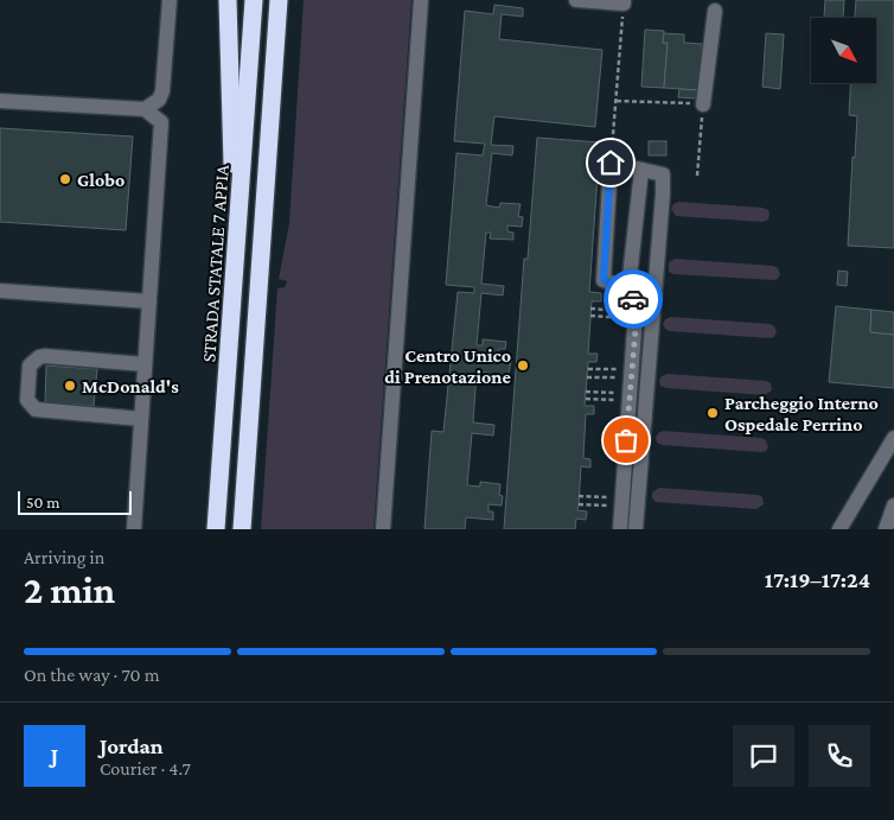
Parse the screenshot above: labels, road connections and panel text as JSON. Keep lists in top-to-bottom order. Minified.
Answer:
{"streets":{"highway":["STRADA STATALE 7 APPIA"]},"places":["Globo","Centro Unico di Prenotazione","McDonald's","Parcheggio Interno Ospedale Perrino"],"scale_bar":"50 m","north":"bottom right","page":{"scale":"50 m","heading":["2 min","Arriving in","17:19–17:24"],"panel":["Jordan","Courier · 4.7"],"bar":"On the way · 70 m","round":"J"}}
